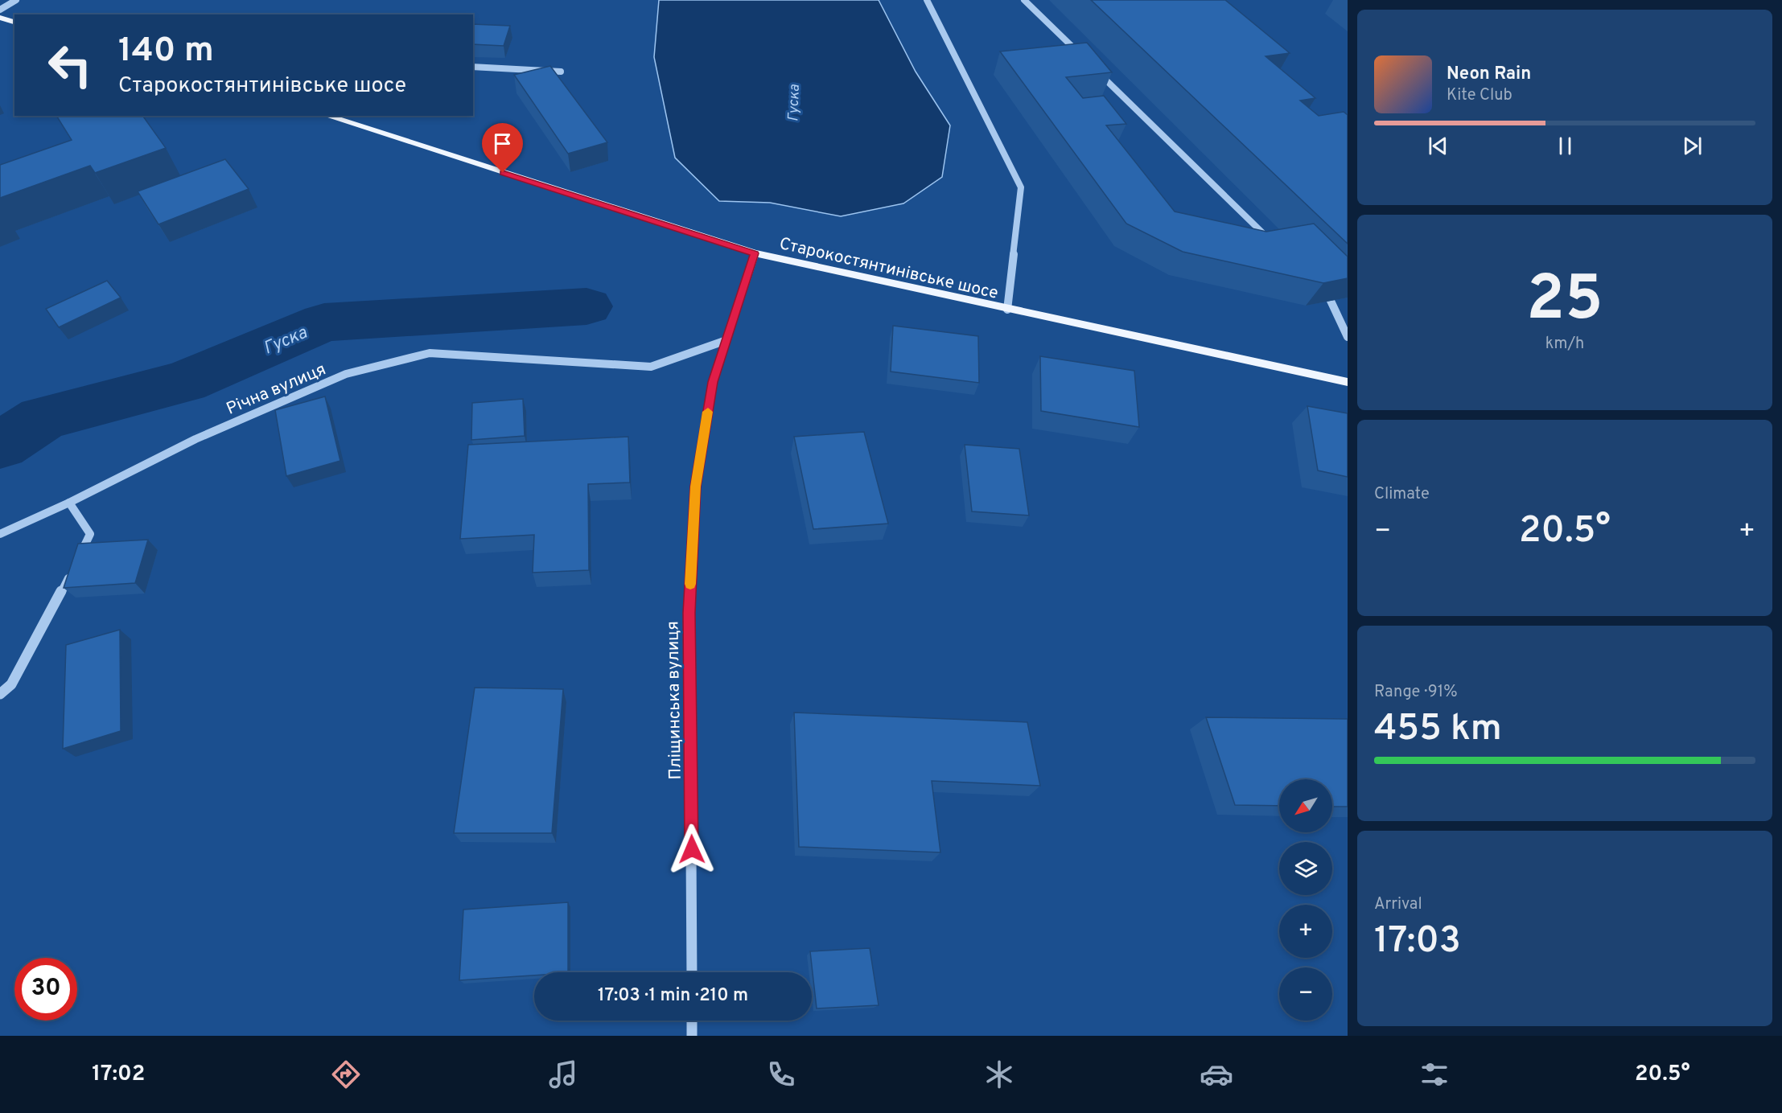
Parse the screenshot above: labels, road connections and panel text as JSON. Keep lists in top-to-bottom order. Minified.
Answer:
{"streets":{"main road":["Старокостянтинівське шосе"],"street":["Річна вулиця","Пліщинська вулиця"]},"crossings":[["Старокостянтинівське шосе","Пліщинська вулиця"],["Річна вулиця","Пліщинська вулиця"]],"water":["Гуска"],"north":"bottom left","page":{"turn":["140 m","Старокостянтинівське шосе"],"song":["Neon Rain","Kite Club"],"tile":[["25","km/h"],"Climate",["Range · 91%","455 km"],["Arrival","17:03"]],"heat":["−","20.5°","+"],"map_buttons":["+","−"],"limit":"30","trip":"17:03 · 1 min · 210 m","tabs":["17:02","20.5°"]}}
